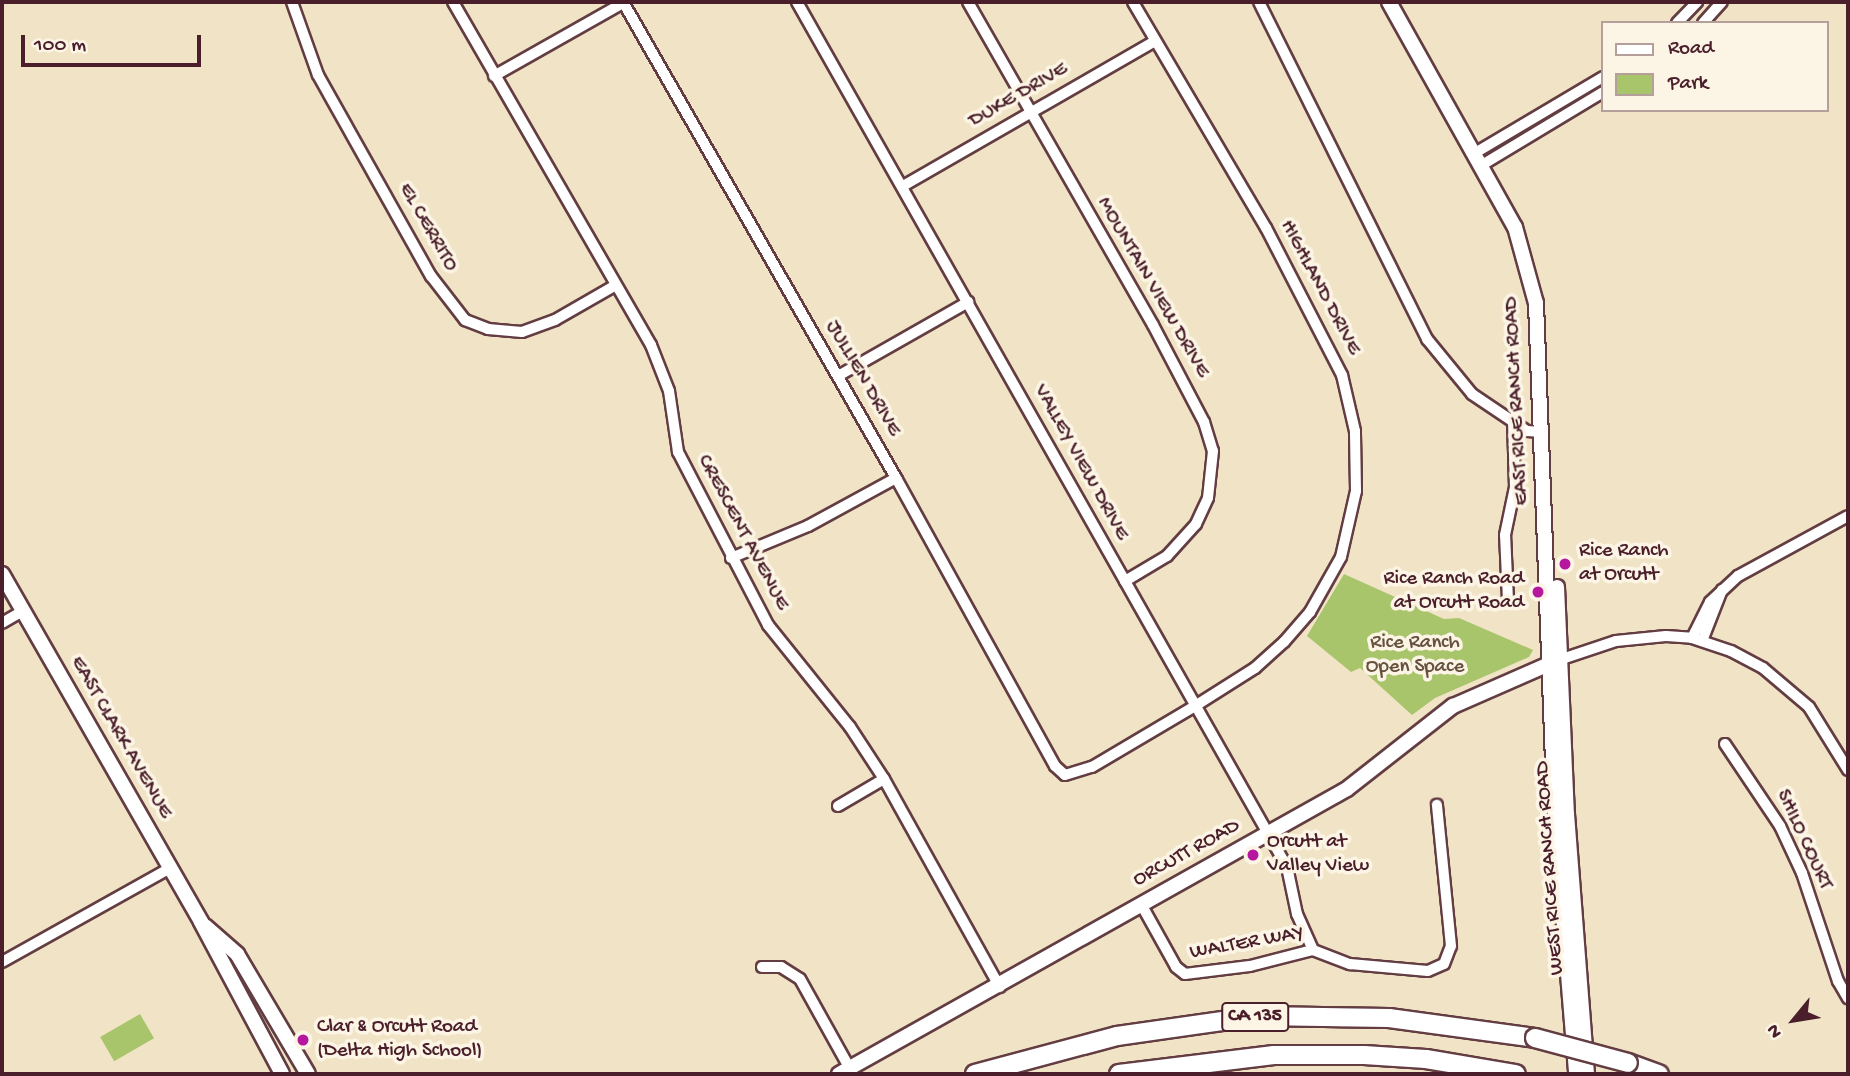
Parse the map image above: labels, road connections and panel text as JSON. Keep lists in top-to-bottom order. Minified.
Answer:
{"streets":{"highway":["CA 135"],"main road":["EAST RICE RANCH ROAD","EAST CLARK AVENUE","ORCUTT ROAD","WEST RICE RANCH ROAD"],"street":["DUKE DRIVE","EL CERRITO","MOUNTAIN VIEW DRIVE","HIGHLAND DRIVE","JULLIEN DRIVE","VALLEY VIEW DRIVE","CRESCENT AVENUE","SHILO COURT","WALTER WAY"]},"crossings":[["DUKE DRIVE","MOUNTAIN VIEW DRIVE"],["DUKE DRIVE","HIGHLAND DRIVE"],["DUKE DRIVE","VALLEY VIEW DRIVE"],["EL CERRITO","CRESCENT AVENUE"],["MOUNTAIN VIEW DRIVE","VALLEY VIEW DRIVE"],["HIGHLAND DRIVE","JULLIEN DRIVE"],["HIGHLAND DRIVE","VALLEY VIEW DRIVE"],["EAST RICE RANCH ROAD","ORCUTT ROAD"],["EAST RICE RANCH ROAD","WEST RICE RANCH ROAD"],["VALLEY VIEW DRIVE","ORCUTT ROAD"],["VALLEY VIEW DRIVE","WALTER WAY"],["CRESCENT AVENUE","ORCUTT ROAD"],["ORCUTT ROAD","WEST RICE RANCH ROAD"],["ORCUTT ROAD","WALTER WAY"]],"parks":["Rice Ranch Open Space"],"places":["Rice Ranch at Orcutt","Rice Ranch Road at Orcutt Road","Orcutt at Valley View","Clar & Orcutt Road (Delta High School)"],"legend":["Road","Park"],"scale_bar":"100 m","north":"bottom left"}
